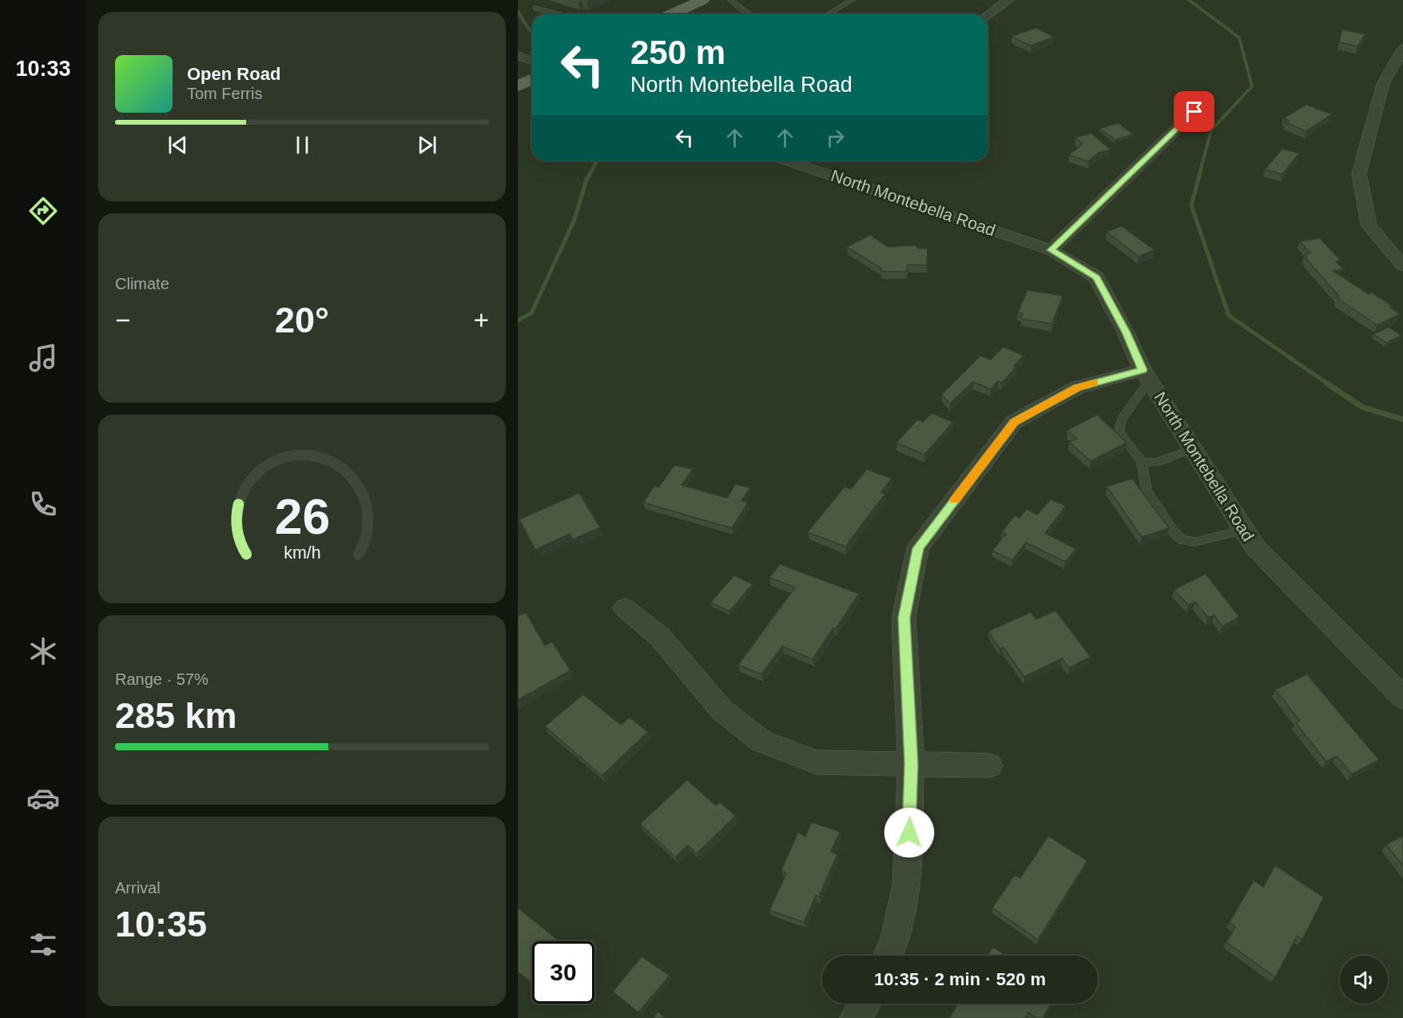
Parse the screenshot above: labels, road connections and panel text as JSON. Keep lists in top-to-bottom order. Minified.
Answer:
{"streets":{"street":["North Montebella Road"]},"page":{"tabs":"10:33","turn":["250 m","North Montebella Road"],"song":["Open Road","Tom Ferris"],"tile":["Climate",["Range · 57%","285 km"],["Arrival","10:35"]],"heat":["−","20°","+"],"limit":"30","trip":"10:35 · 2 min · 520 m","gauge":["26","km/h"]}}
